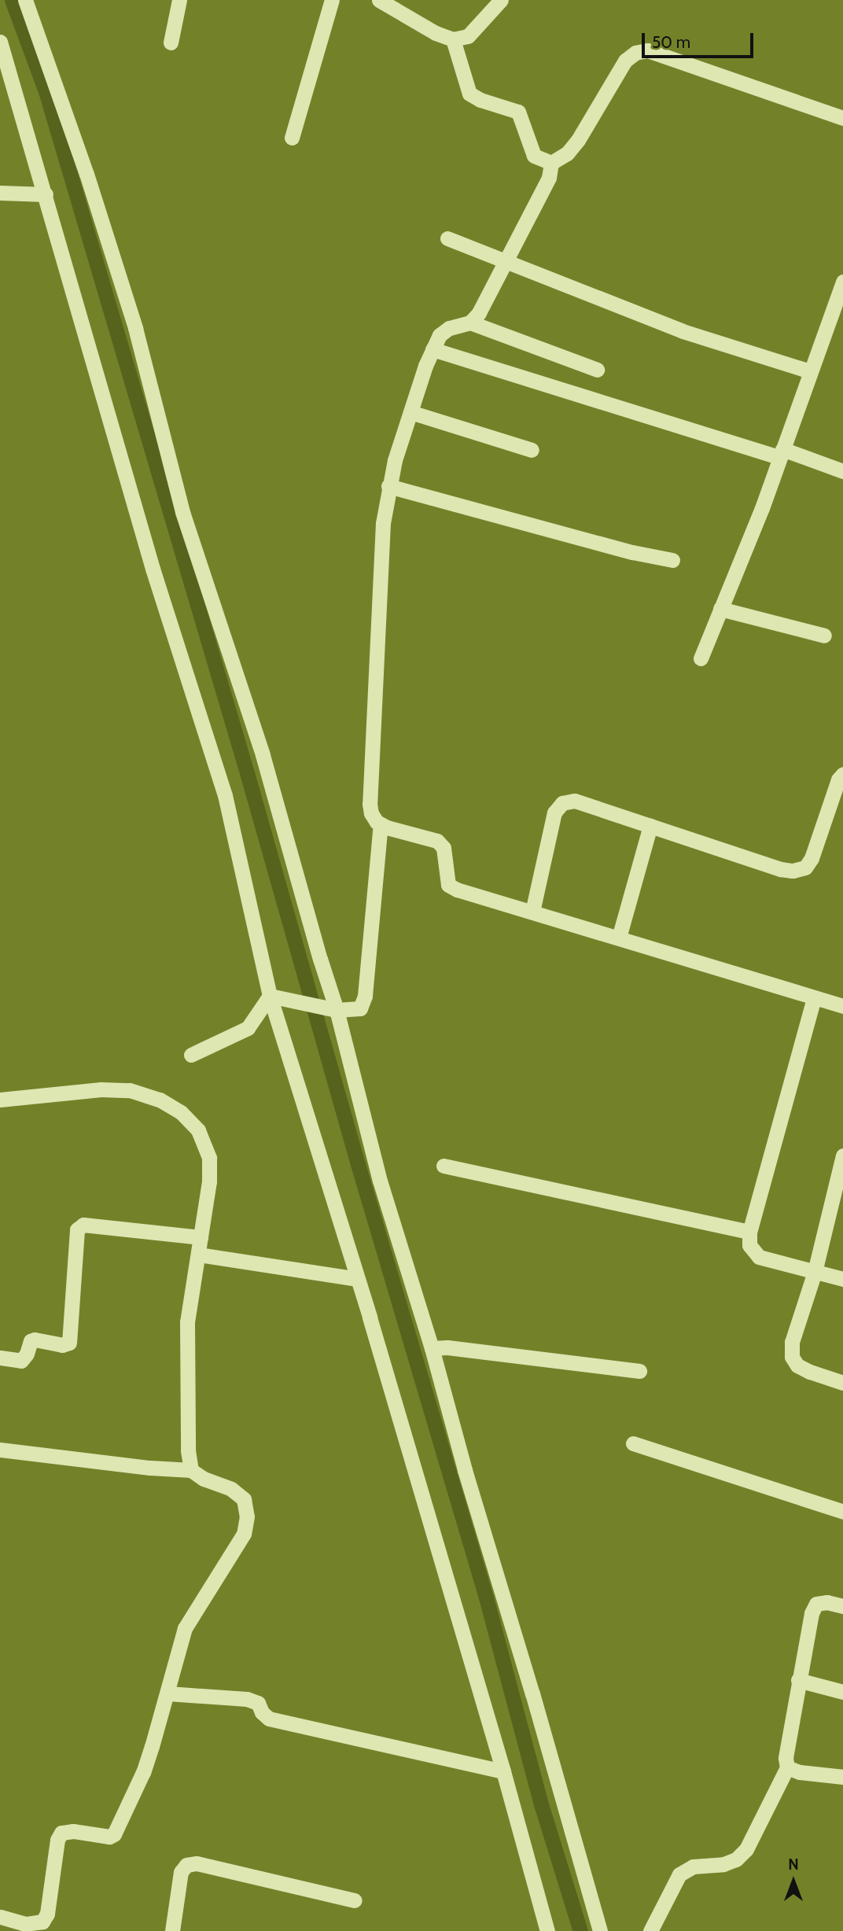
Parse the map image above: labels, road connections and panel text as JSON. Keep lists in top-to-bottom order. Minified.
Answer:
{"scale_bar":"50 m","north":"top"}
